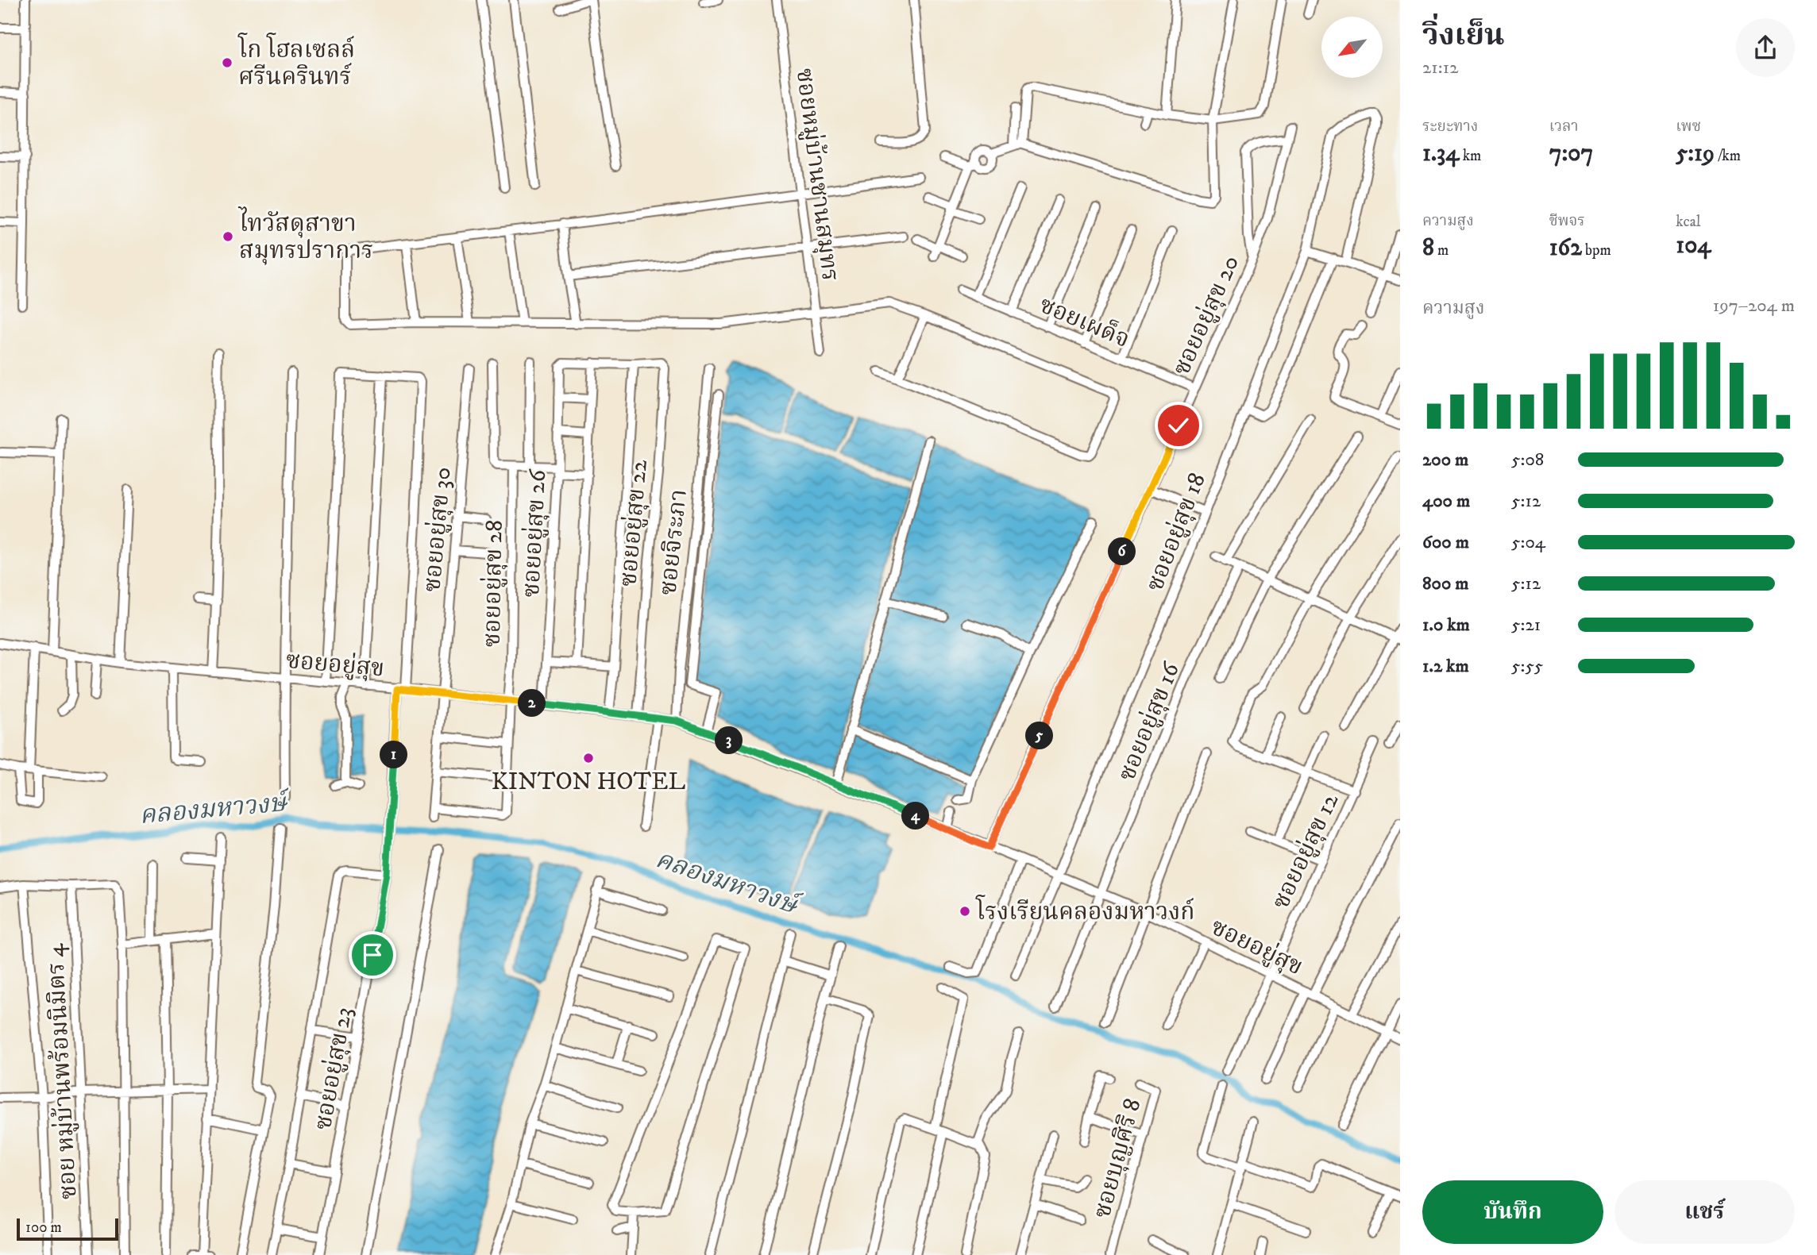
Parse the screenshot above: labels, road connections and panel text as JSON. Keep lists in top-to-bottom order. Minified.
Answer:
{"streets":{"street":["ซอยหมู่บ้านชานสมุทร","ซอยอยู่สุข 20","ซอยเผด็จ","ซอยอยู่สุข 22","ซอยอยู่สุข 30","ซอยอยู่สุข 18","ซอยอยู่สุข 26","ซอยจิระภา","ซอยอยู่สุข 28","ซอยอยู่สุข","ซอยอยู่สุข 16","ซอยอยู่สุข 12","ซอยอยู่สุข 23","ซอย หมู่บ้านพร้อมนิมิตร 4","ซอยบุญศิริ 8"]},"crossings":[["ซอยอยู่สุข 20","ซอยเผด็จ"],["ซอยอยู่สุข 20","ซอยอยู่สุข"],["ซอยอยู่สุข 22","ซอยอยู่สุข"],["ซอยอยู่สุข 30","ซอยอยู่สุข 28"],["ซอยอยู่สุข 30","ซอยอยู่สุข"],["ซอยอยู่สุข 18","ซอยอยู่สุข"],["ซอยอยู่สุข 26","ซอยอยู่สุข"],["ซอยจิระภา","ซอยอยู่สุข"],["ซอยอยู่สุข 28","ซอยอยู่สุข"],["ซอยอยู่สุข","ซอยอยู่สุข 16"],["ซอยอยู่สุข","ซอยอยู่สุข 12"],["ซอยอยู่สุข","ซอยอยู่สุข 23"]],"water":["คลองมหาวงษ์"],"places":["โก โฮลเซลล์ ศรีนครินทร์","ไทวัสดุสาขา สมุทรปราการ","KINTON HOTEL","โรงเรียนคลองมหาวงก์"],"scale_bar":"100 m","north":"bottom left","page":{"heading":["วิ่งเย็น","21:12"],"stats":[["ระยะทาง","1.34 km"],["เวลา","7:07"],["เพซ","5:19 /km"],["ความสูง","8 m"],["ชีพจร","162 bpm"],["kcal","104"]],"chart":["ความสูง","197–204 m"],"list":[{"name":"200 m","note":"5:08"},{"name":"400 m","note":"5:12"},{"name":"600 m","note":"5:04"},{"name":"800 m","note":"5:12"},{"name":"1.0 km","note":"5:21"},{"name":"1.2 km","note":"5:55"}],"pins":["6","2","5","3","1","4"],"buttons":["บันทึก","แชร์"],"scale":"100 m"}}
